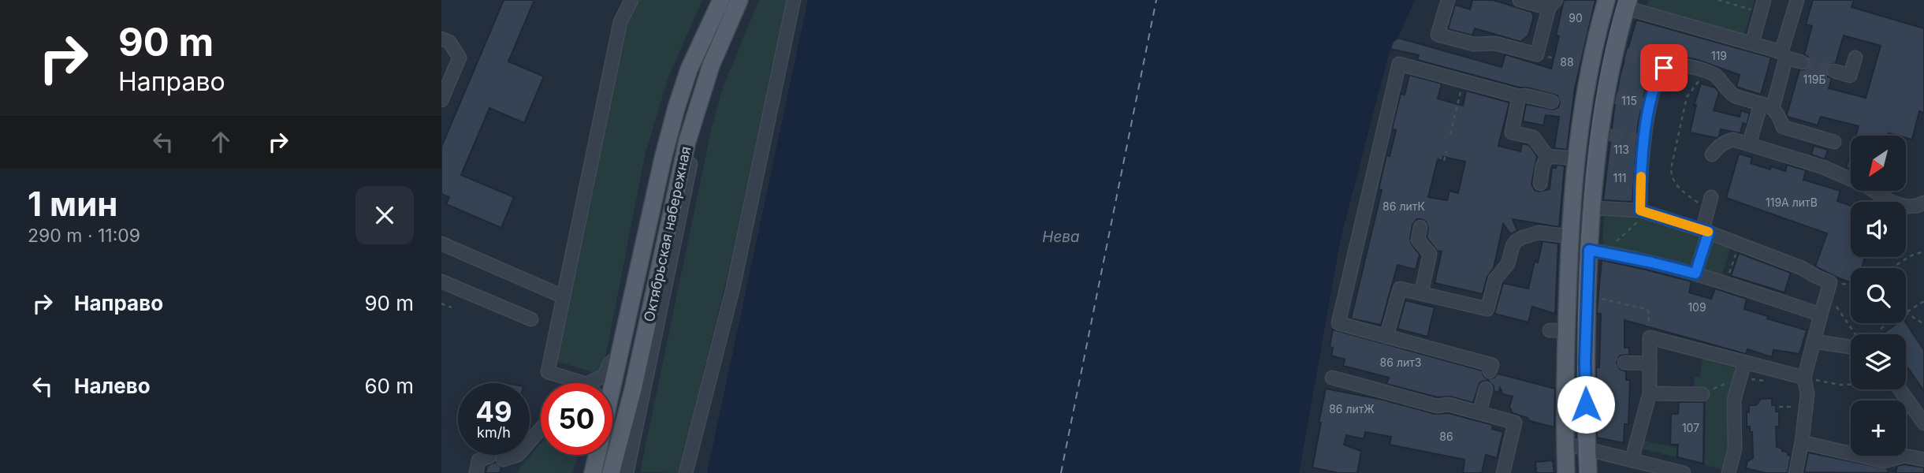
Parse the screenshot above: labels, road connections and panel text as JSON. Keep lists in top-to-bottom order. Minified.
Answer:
{"streets":{"main road":["Октябрьская набережная"]},"water":["Нева"],"house_numbers":["90","119","88","119Б","115","113","111","119А литВ","86 литК","109","86 литЗ","86 литЖ","107","86"],"north":"bottom left","page":{"turn":["90 m","Направо"],"map_buttons":"+","heading":["1 мин","290 m · 11:09"],"list":[{"name":"Направо","value":"90 m"},{"name":"Налево","value":"60 m"}],"speed":"49 km/h","limit":"50"}}
